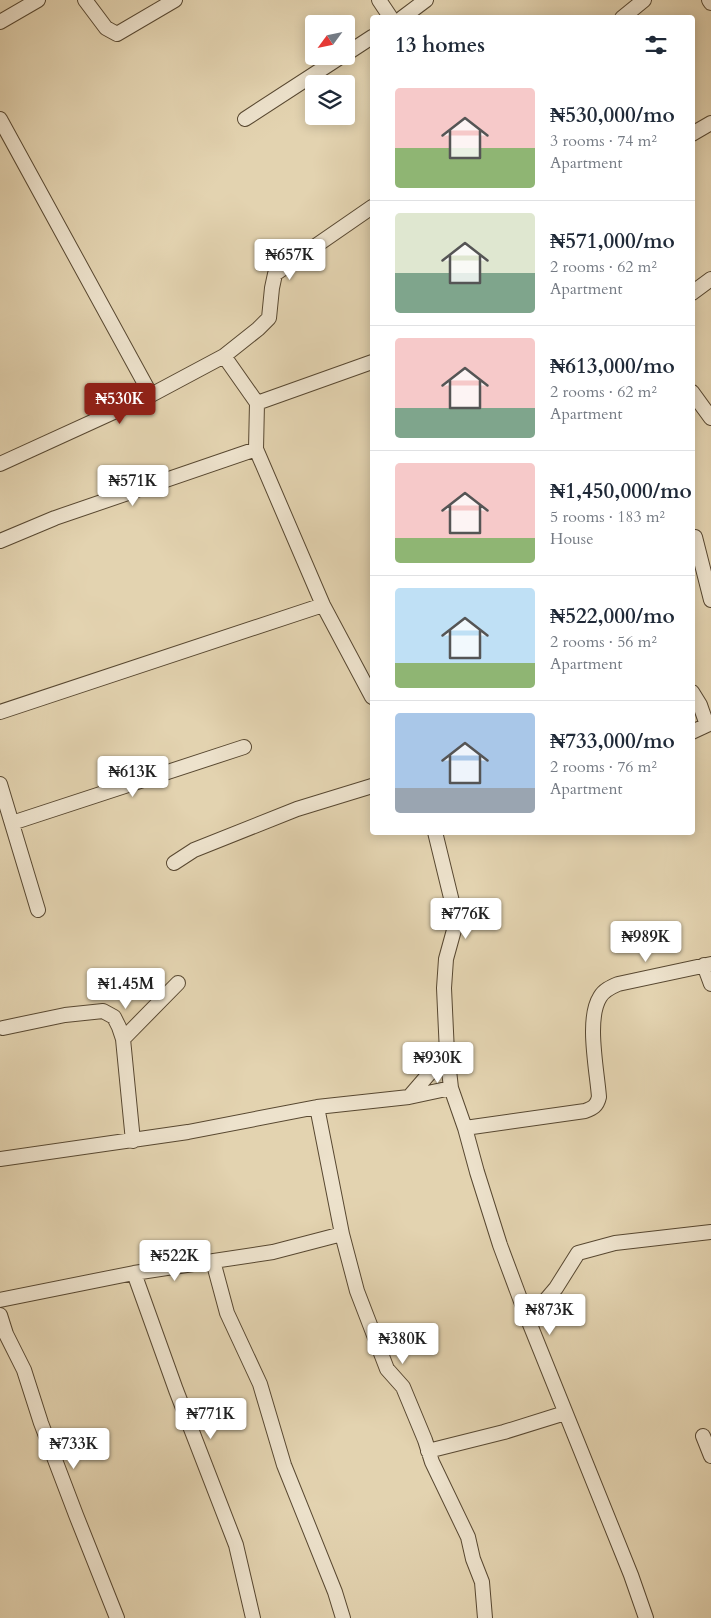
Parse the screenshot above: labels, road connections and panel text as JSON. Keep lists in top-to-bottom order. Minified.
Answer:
{"north":"bottom left","page":{"heading":"13 homes","list":[{"name":"₦530,000/mo","note":"3 rooms · 74 m² · Apartment"},{"name":"₦571,000/mo","note":"2 rooms · 62 m² · Apartment"},{"name":"₦613,000/mo","note":"2 rooms · 62 m² · Apartment"},{"name":"₦1,450,000/mo","note":"5 rooms · 183 m² · House"},{"name":"₦522,000/mo","note":"2 rooms · 56 m² · Apartment"},{"name":"₦733,000/mo","note":"2 rooms · 76 m² · Apartment"}],"price":["₦657K","₦530K","₦571K","₦613K","₦776K","₦989K","₦1.45M","₦930K","₦522K","₦873K","₦380K","₦771K","₦733K"]}}
